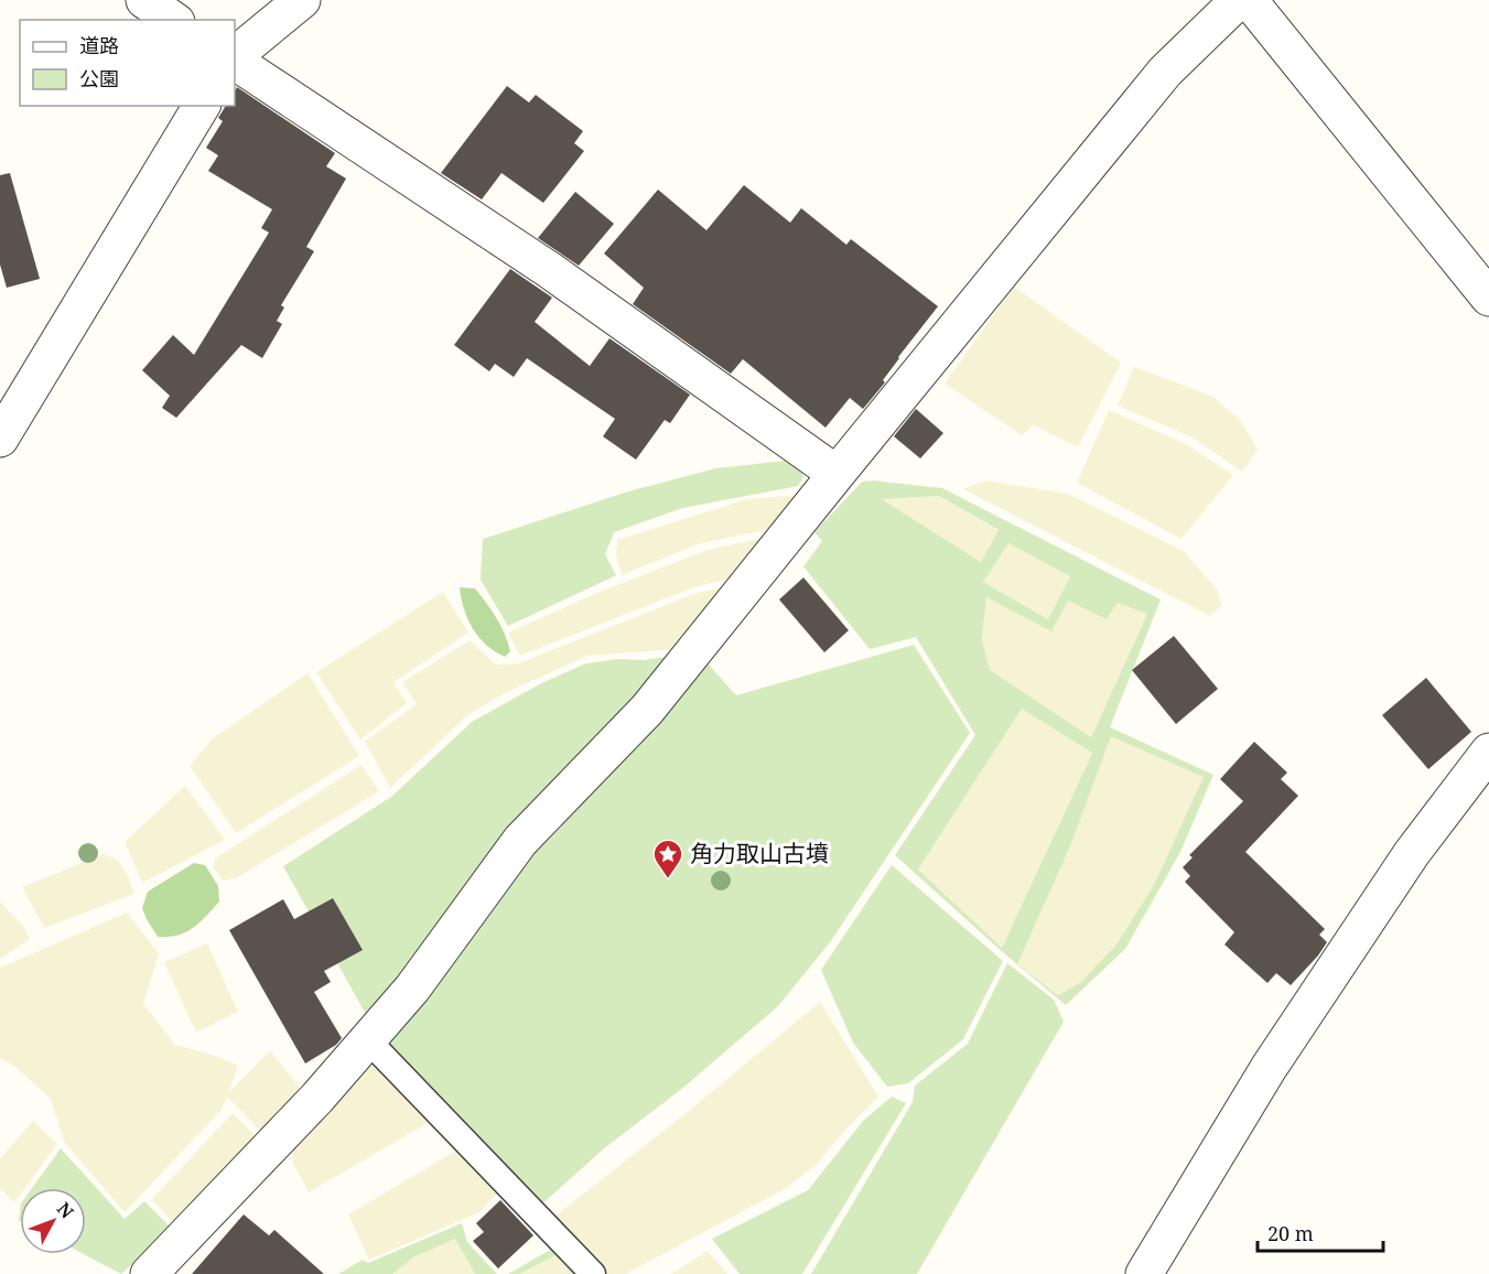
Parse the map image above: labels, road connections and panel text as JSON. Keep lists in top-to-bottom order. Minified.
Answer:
{"places":{"place":["角力取山古墳"]},"legend":["道路","公園"],"scale_bar":"20 m","north":"top right"}
